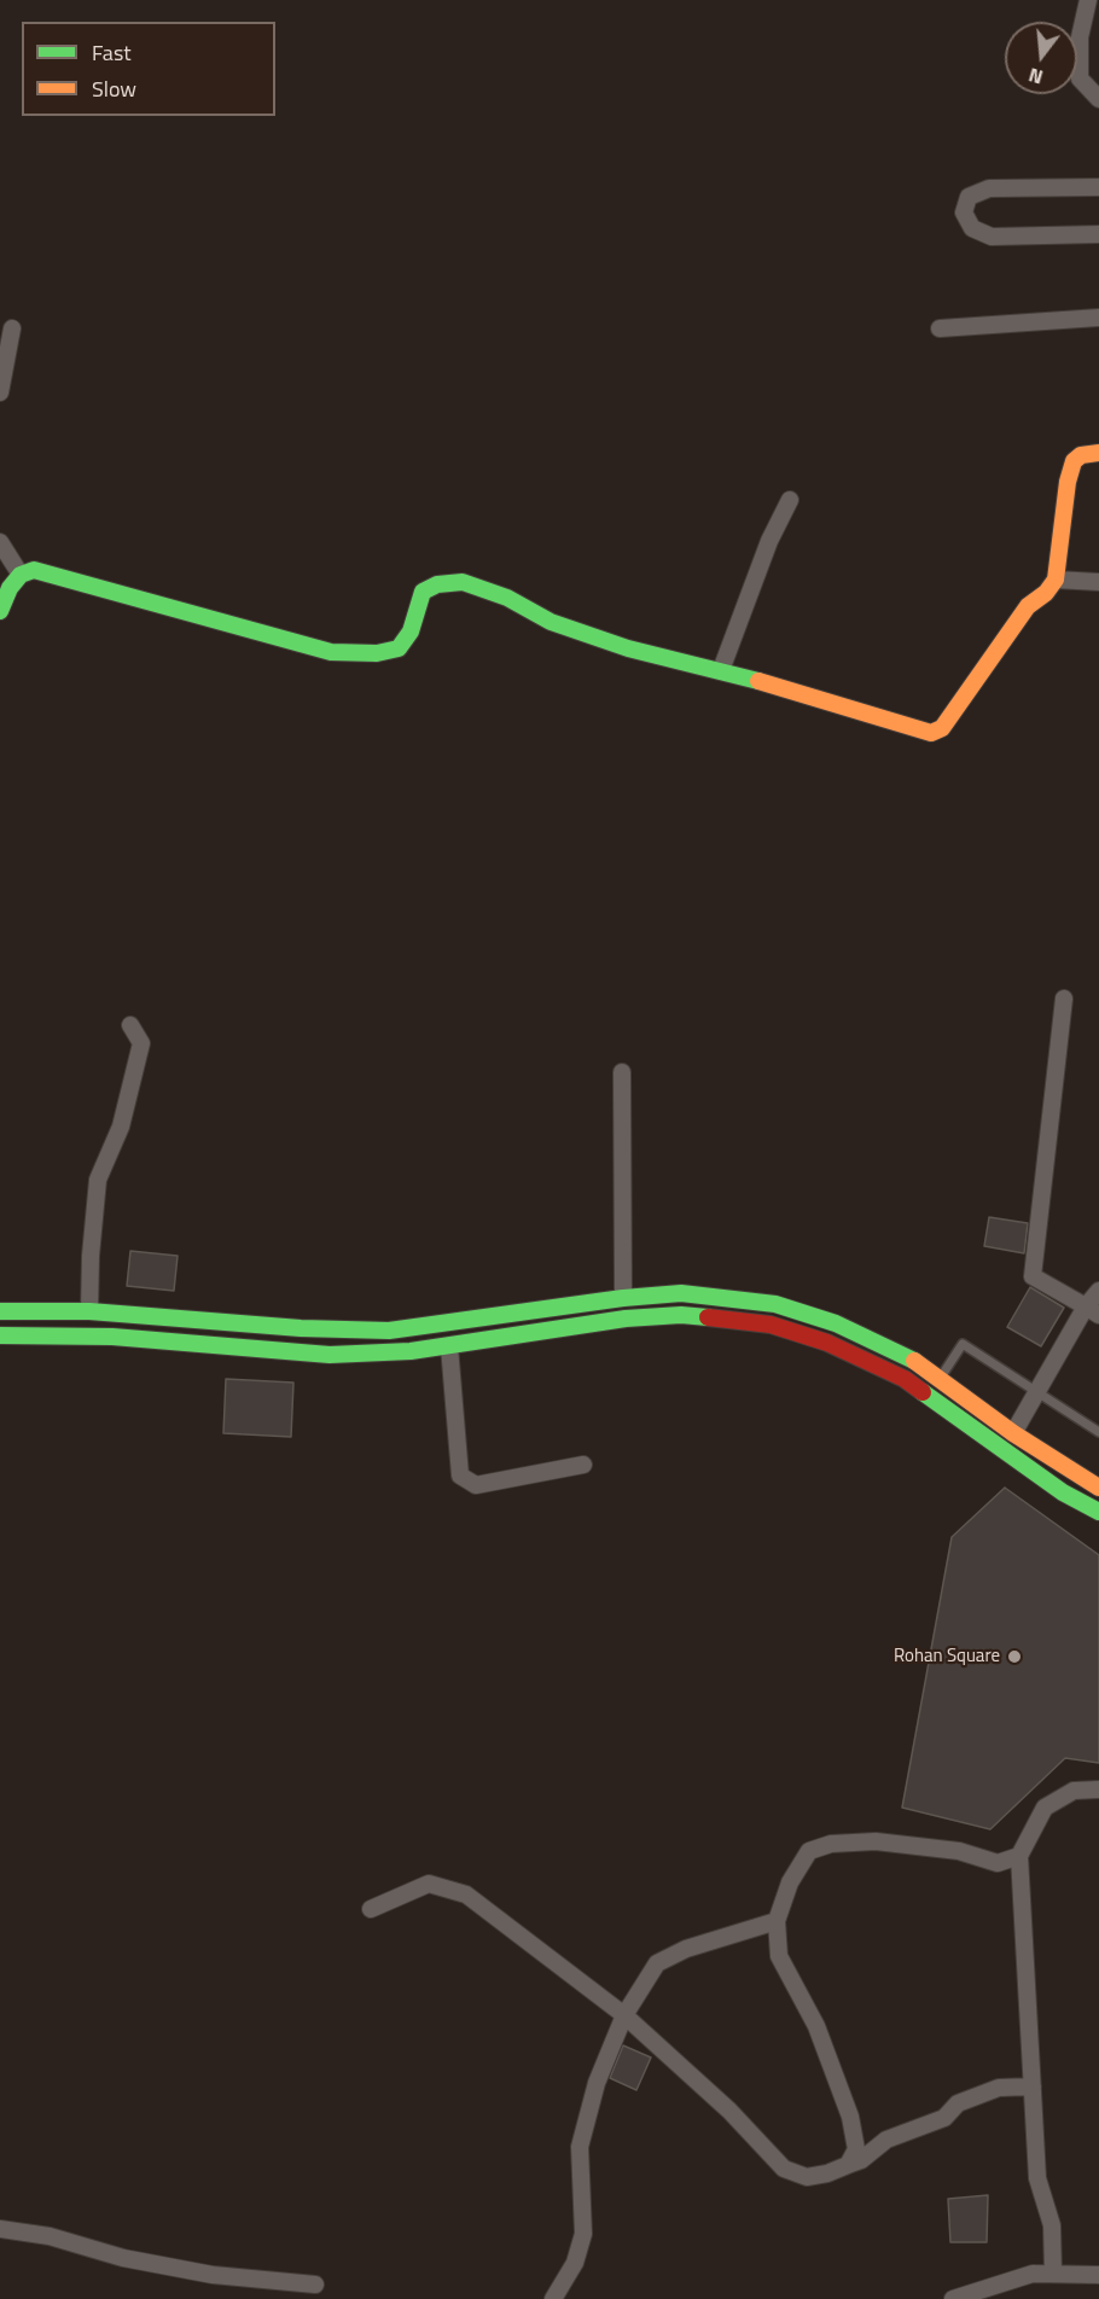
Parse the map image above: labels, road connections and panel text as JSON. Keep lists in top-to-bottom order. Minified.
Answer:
{"places":["Rohan Square"],"legend":["Fast","Slow"],"north":"bottom"}
